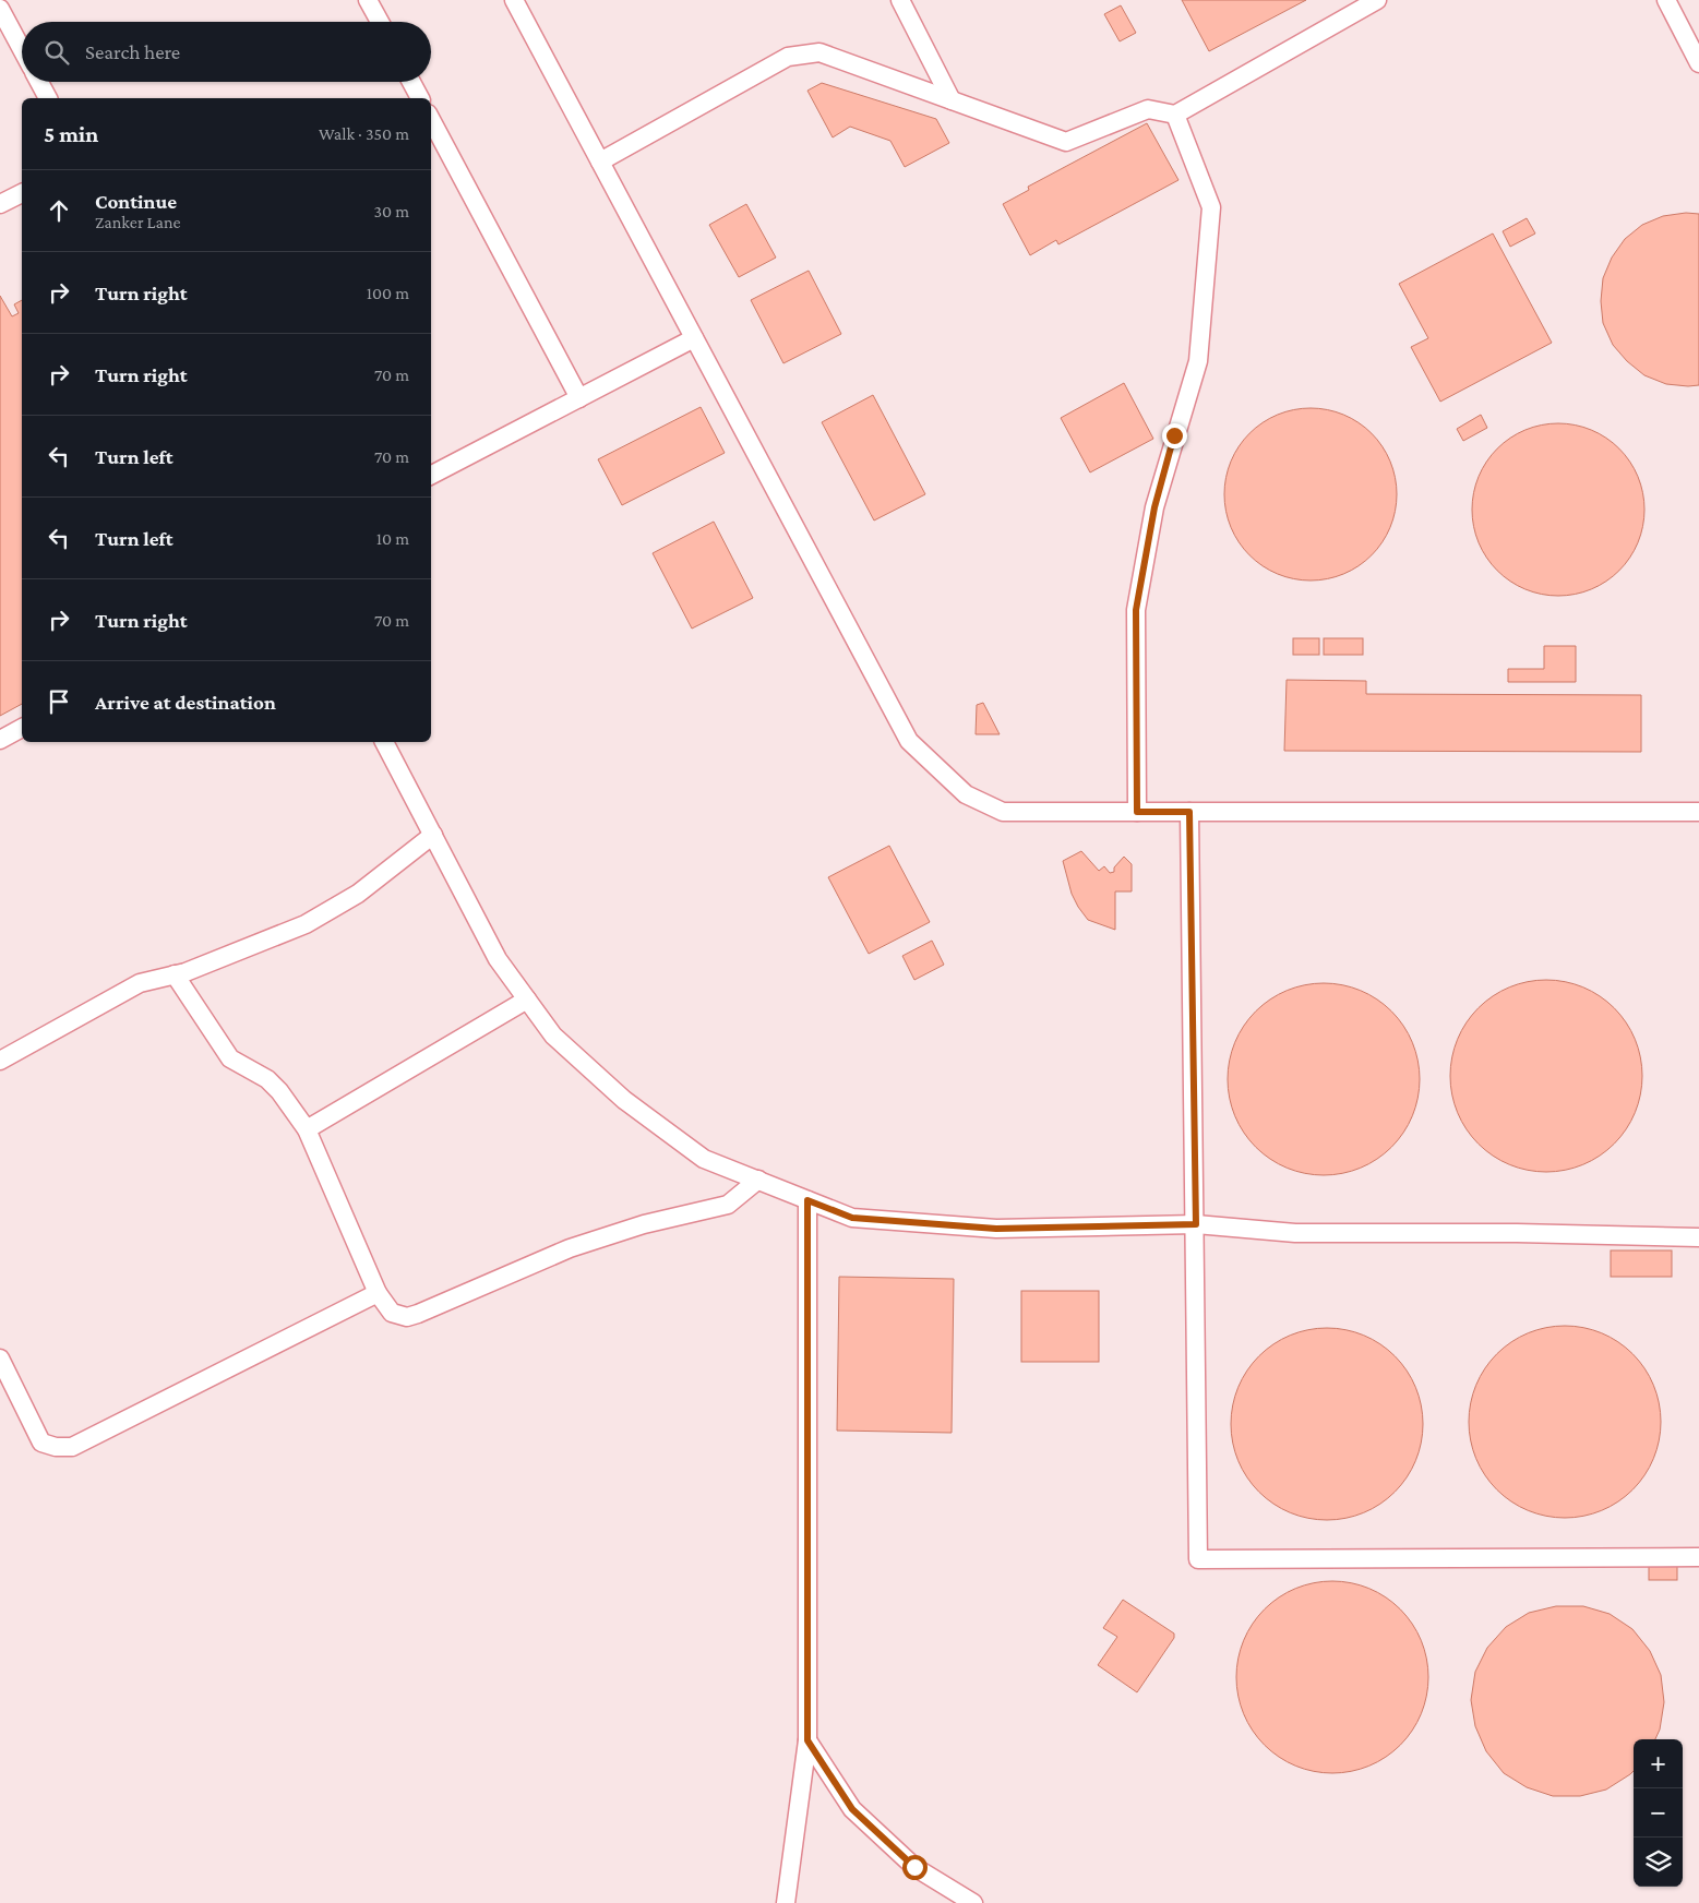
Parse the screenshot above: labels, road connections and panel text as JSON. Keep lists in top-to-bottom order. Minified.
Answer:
{"page":{"search":"Search here","heading":["5 min","Walk · 350 m"],"list":[["Continue","Zanker Lane","30 m"],["Turn right","100 m"],["Turn right","70 m"],["Turn left","70 m"],["Turn left","10 m"],["Turn right","70 m"],"Arrive at destination"],"map_buttons":["+","−"]}}
